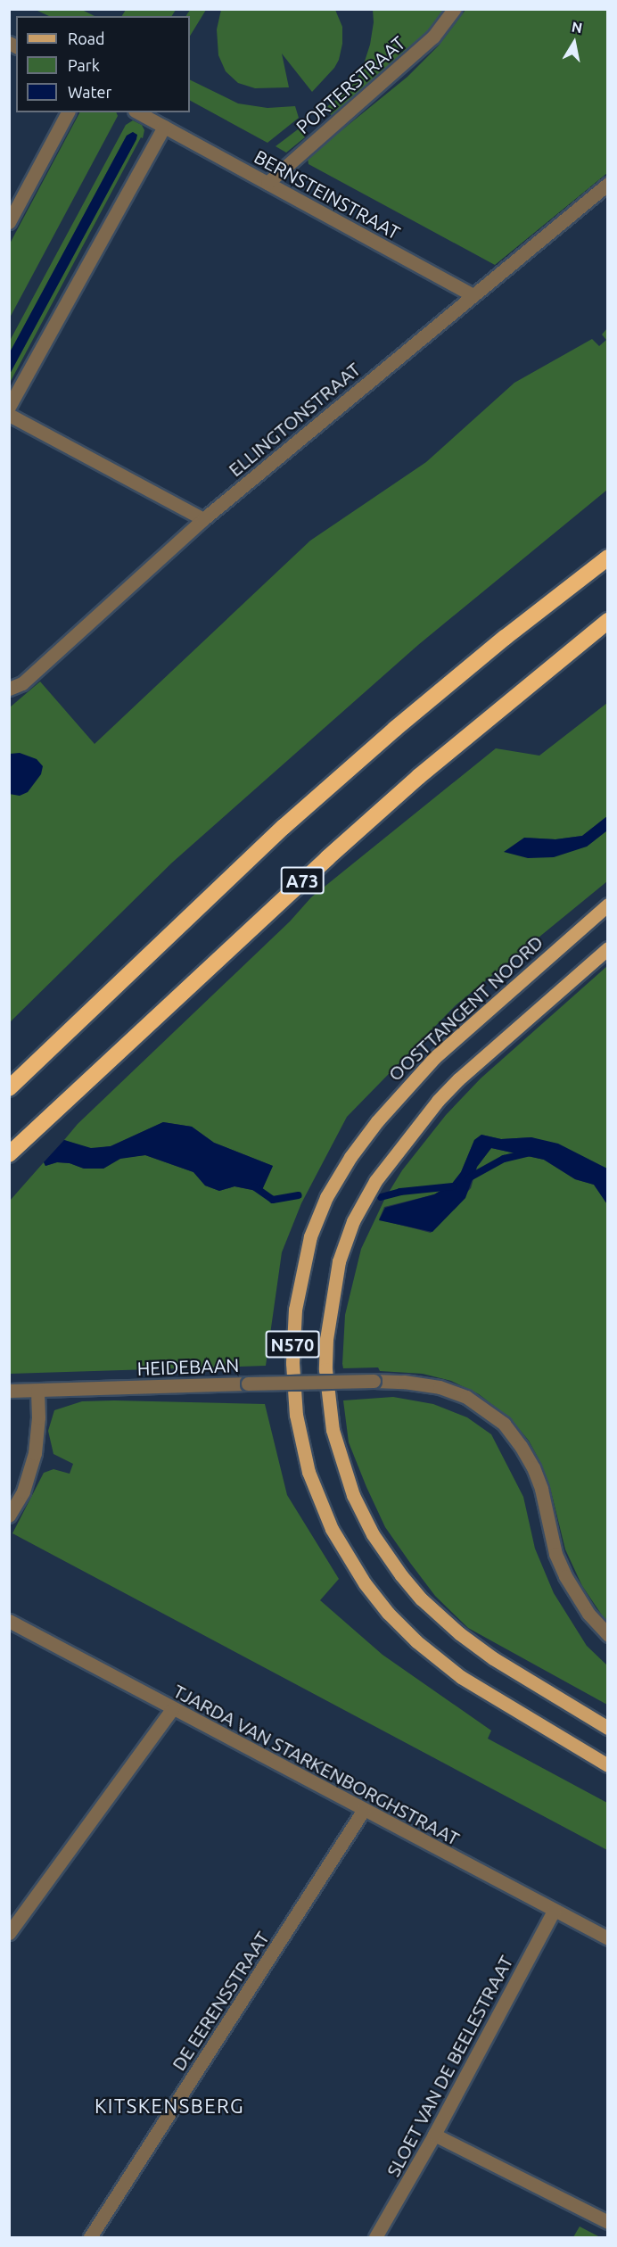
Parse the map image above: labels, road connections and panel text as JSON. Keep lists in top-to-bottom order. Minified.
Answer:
{"streets":{"highway":["A73"],"main road":["OOSTTANGENT NOORD","N570"],"street":["PORTERSTRAAT","BERNSTEINSTRAAT","ELLINGTONSTRAAT","HEIDEBAAN","TJARDA VAN STARKENBORGHSTRAAT","DE EERENSSTRAAT","SLOET VAN DE BEELESTRAAT"]},"crossings":[["PORTERSTRAAT","BERNSTEINSTRAAT"],["BERNSTEINSTRAAT","ELLINGTONSTRAAT"],["TJARDA VAN STARKENBORGHSTRAAT","DE EERENSSTRAAT"],["TJARDA VAN STARKENBORGHSTRAAT","SLOET VAN DE BEELESTRAAT"]],"districts":["KITSKENSBERG"],"legend":["Road","Park","Water"],"north":"top"}
